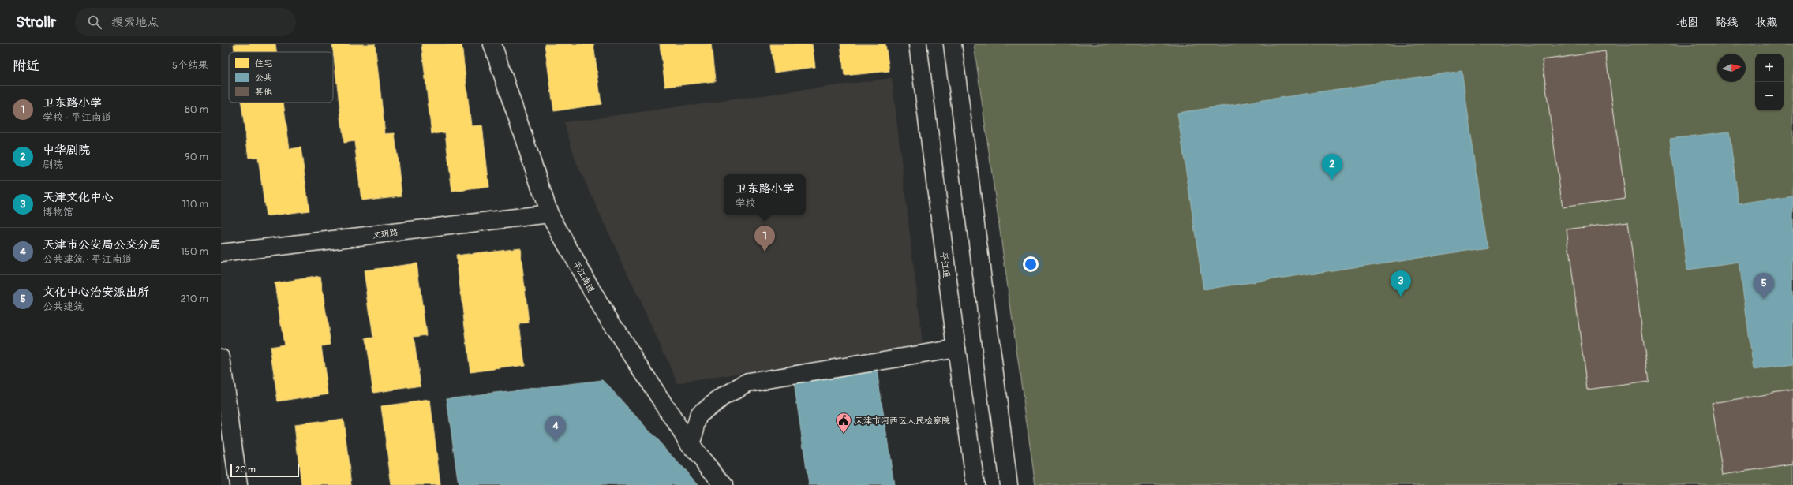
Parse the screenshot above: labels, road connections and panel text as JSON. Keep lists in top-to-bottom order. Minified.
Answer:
{"streets":{"street":["文玥路","平江道","平江南道"]},"crossings":[["文玥路","平江南道"]],"places":{"public building":["天津市河西区人民检察院"]},"legend":["住宅","公共","其他"],"scale_bar":"20 m","north":"right","page":{"header":"Strollr","search":"搜索地点","nav":["地图","路线","收藏"],"heading":["附近","5个结果"],"map_buttons":["+","−"],"list":[{"mark":"1","name":"卫东路小学","note":"学校 · 平江南道","value":"80 m"},{"mark":"2","name":"中华剧院","note":"剧院","value":"90 m"},{"mark":"3","name":"天津文化中心","note":"博物馆","value":"110 m"},{"mark":"4","name":"天津市公安局公交分局","note":"公共建筑 · 平江南道","value":"150 m"},{"mark":"5","name":"文化中心治安派出所","note":"公共建筑","value":"210 m"}],"pins":["2","1","3","5","4"],"popup":["卫东路小学","学校"],"scale":"20 m"}}
